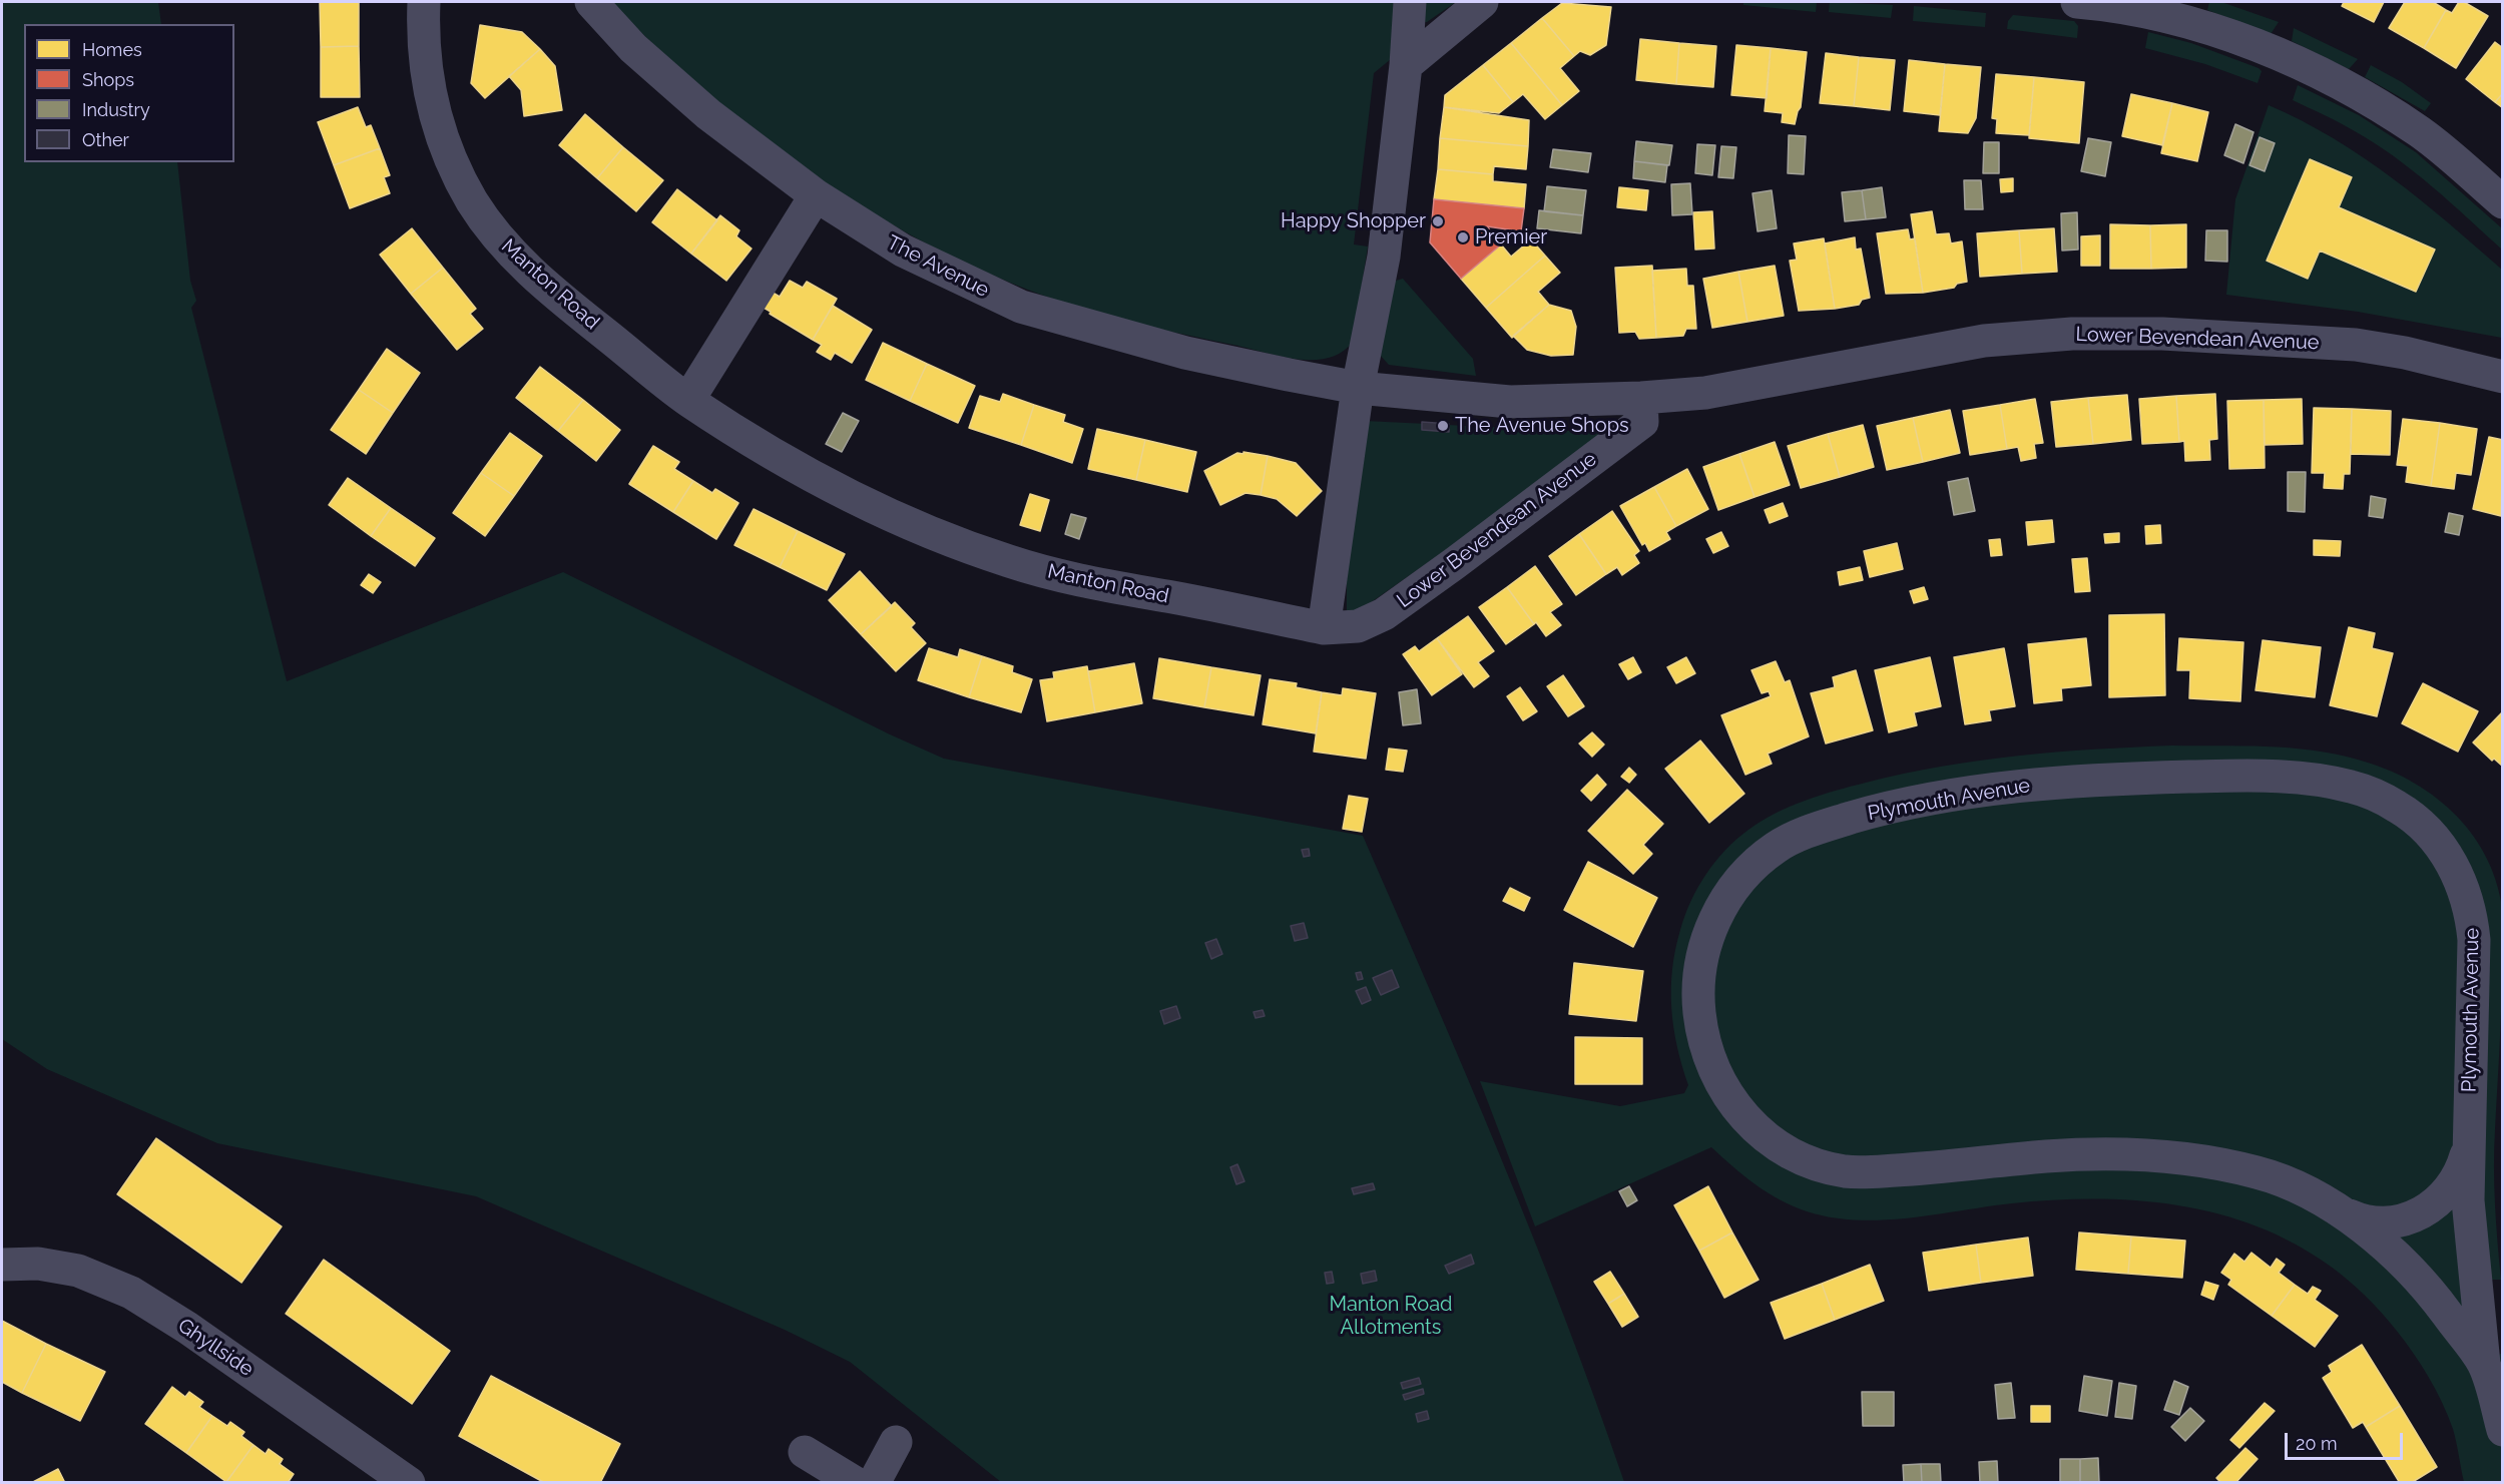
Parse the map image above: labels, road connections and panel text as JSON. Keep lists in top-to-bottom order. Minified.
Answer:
{"streets":{"street":["The Avenue","Manton Road","Lower Bevendean Avenue","Plymouth Avenue","Ghyllside"]},"crossings":[["The Avenue","Lower Bevendean Avenue"],["Manton Road","Lower Bevendean Avenue"]],"parks":["Manton Road Allotments"],"places":["Happy Shopper","Premier","The Avenue Shops"],"legend":["Homes","Shops","Industry","Other"],"scale_bar":"20 m"}
